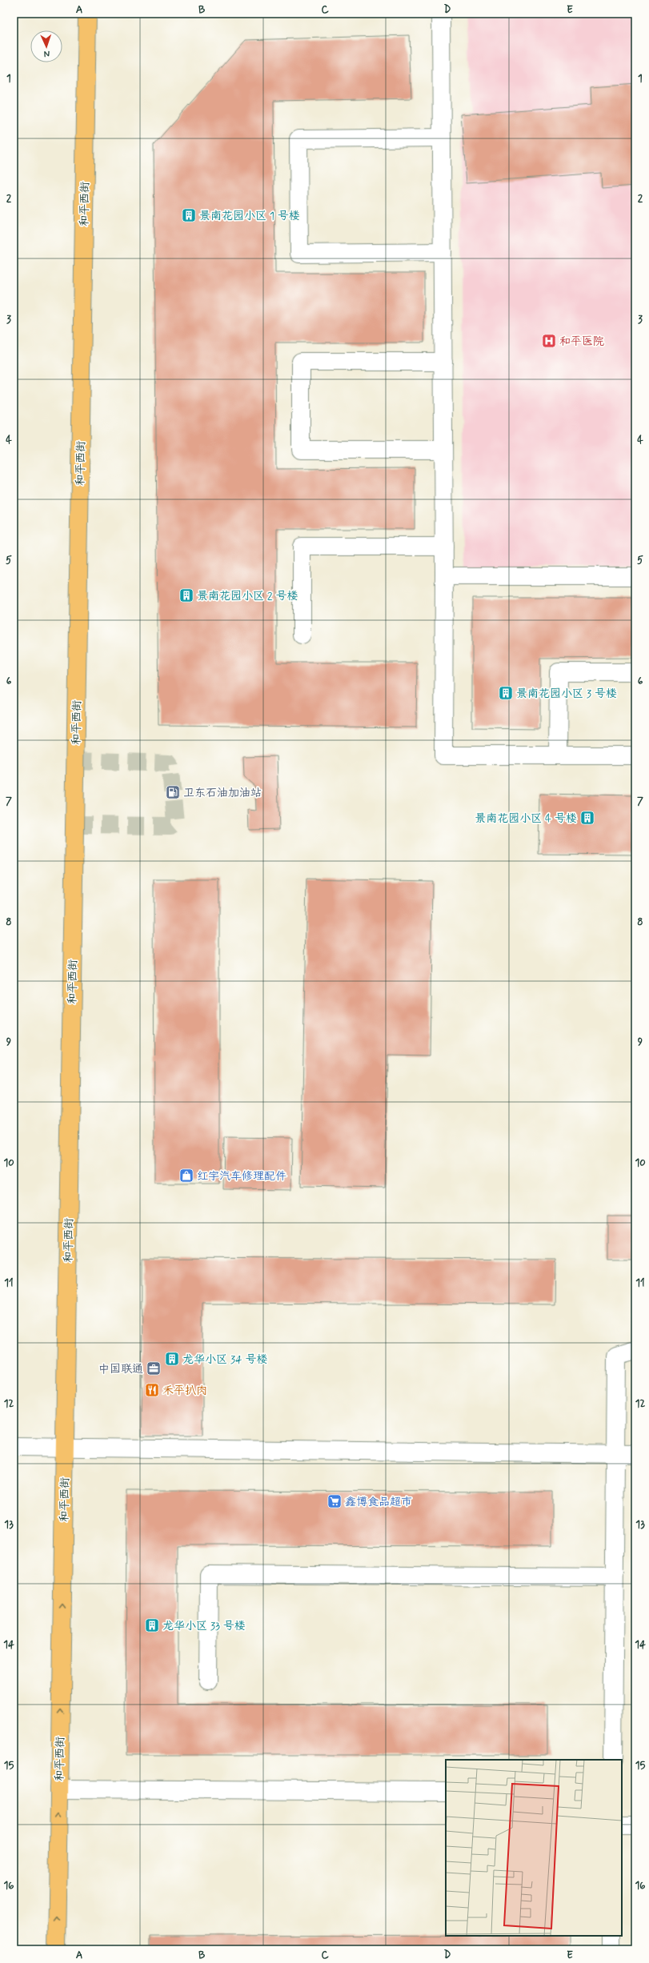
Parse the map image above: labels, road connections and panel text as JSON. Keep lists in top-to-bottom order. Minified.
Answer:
{"streets":{"main road":["和平西街"]},"places":{"building":["景南花园小区 1 号楼","景南花园小区 2 号楼","景南花园小区 3 号楼","景南花园小区 4 号楼","龙华小区 34 号楼","龙华小区 33 号楼"],"hospital":["和平医院"],"fuel station":["卫东石油加油站"],"shop":["红宇汽车修理配件"],"office":["中国联通"],"restaurant":["禾平扒肉"],"supermarket":["鑫博食品超市"]},"north":"bottom","grid":{"columns":["A","B","C","D","E"],"rows":["1","2","3","4","5","6","7","8","9","10","11","12","13","14","15","16"]}}
